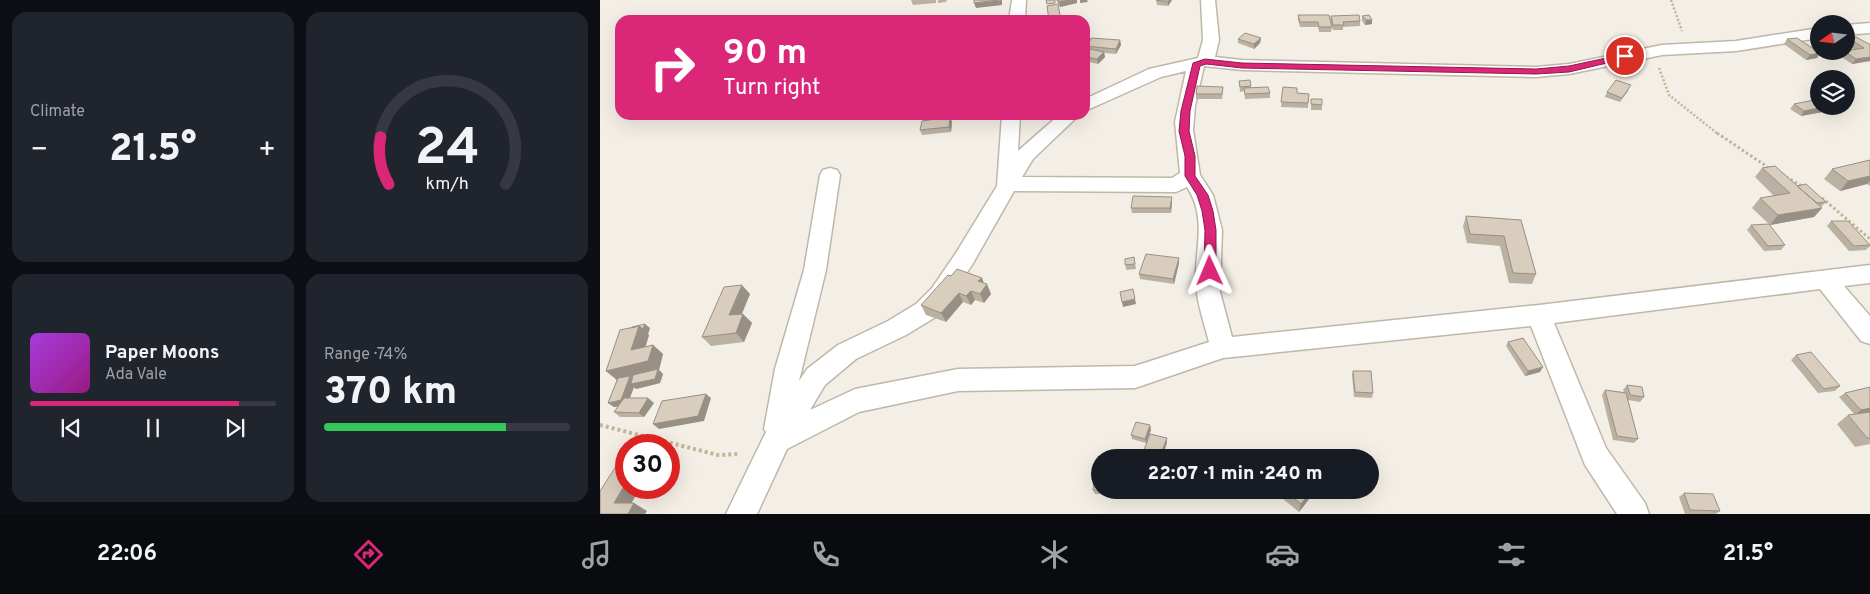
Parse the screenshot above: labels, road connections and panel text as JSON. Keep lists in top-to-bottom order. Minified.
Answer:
{"north":"left","page":{"tile":["Climate",["Range · 74%","370 km"]],"turn":["90 m","Turn right"],"heat":["−","21.5°","+"],"song":["Paper Moons","Ada Vale"],"limit":"30","trip":"22:07 · 1 min · 240 m","tabs":["22:06","21.5°"],"gauge":["24","km/h"]}}
